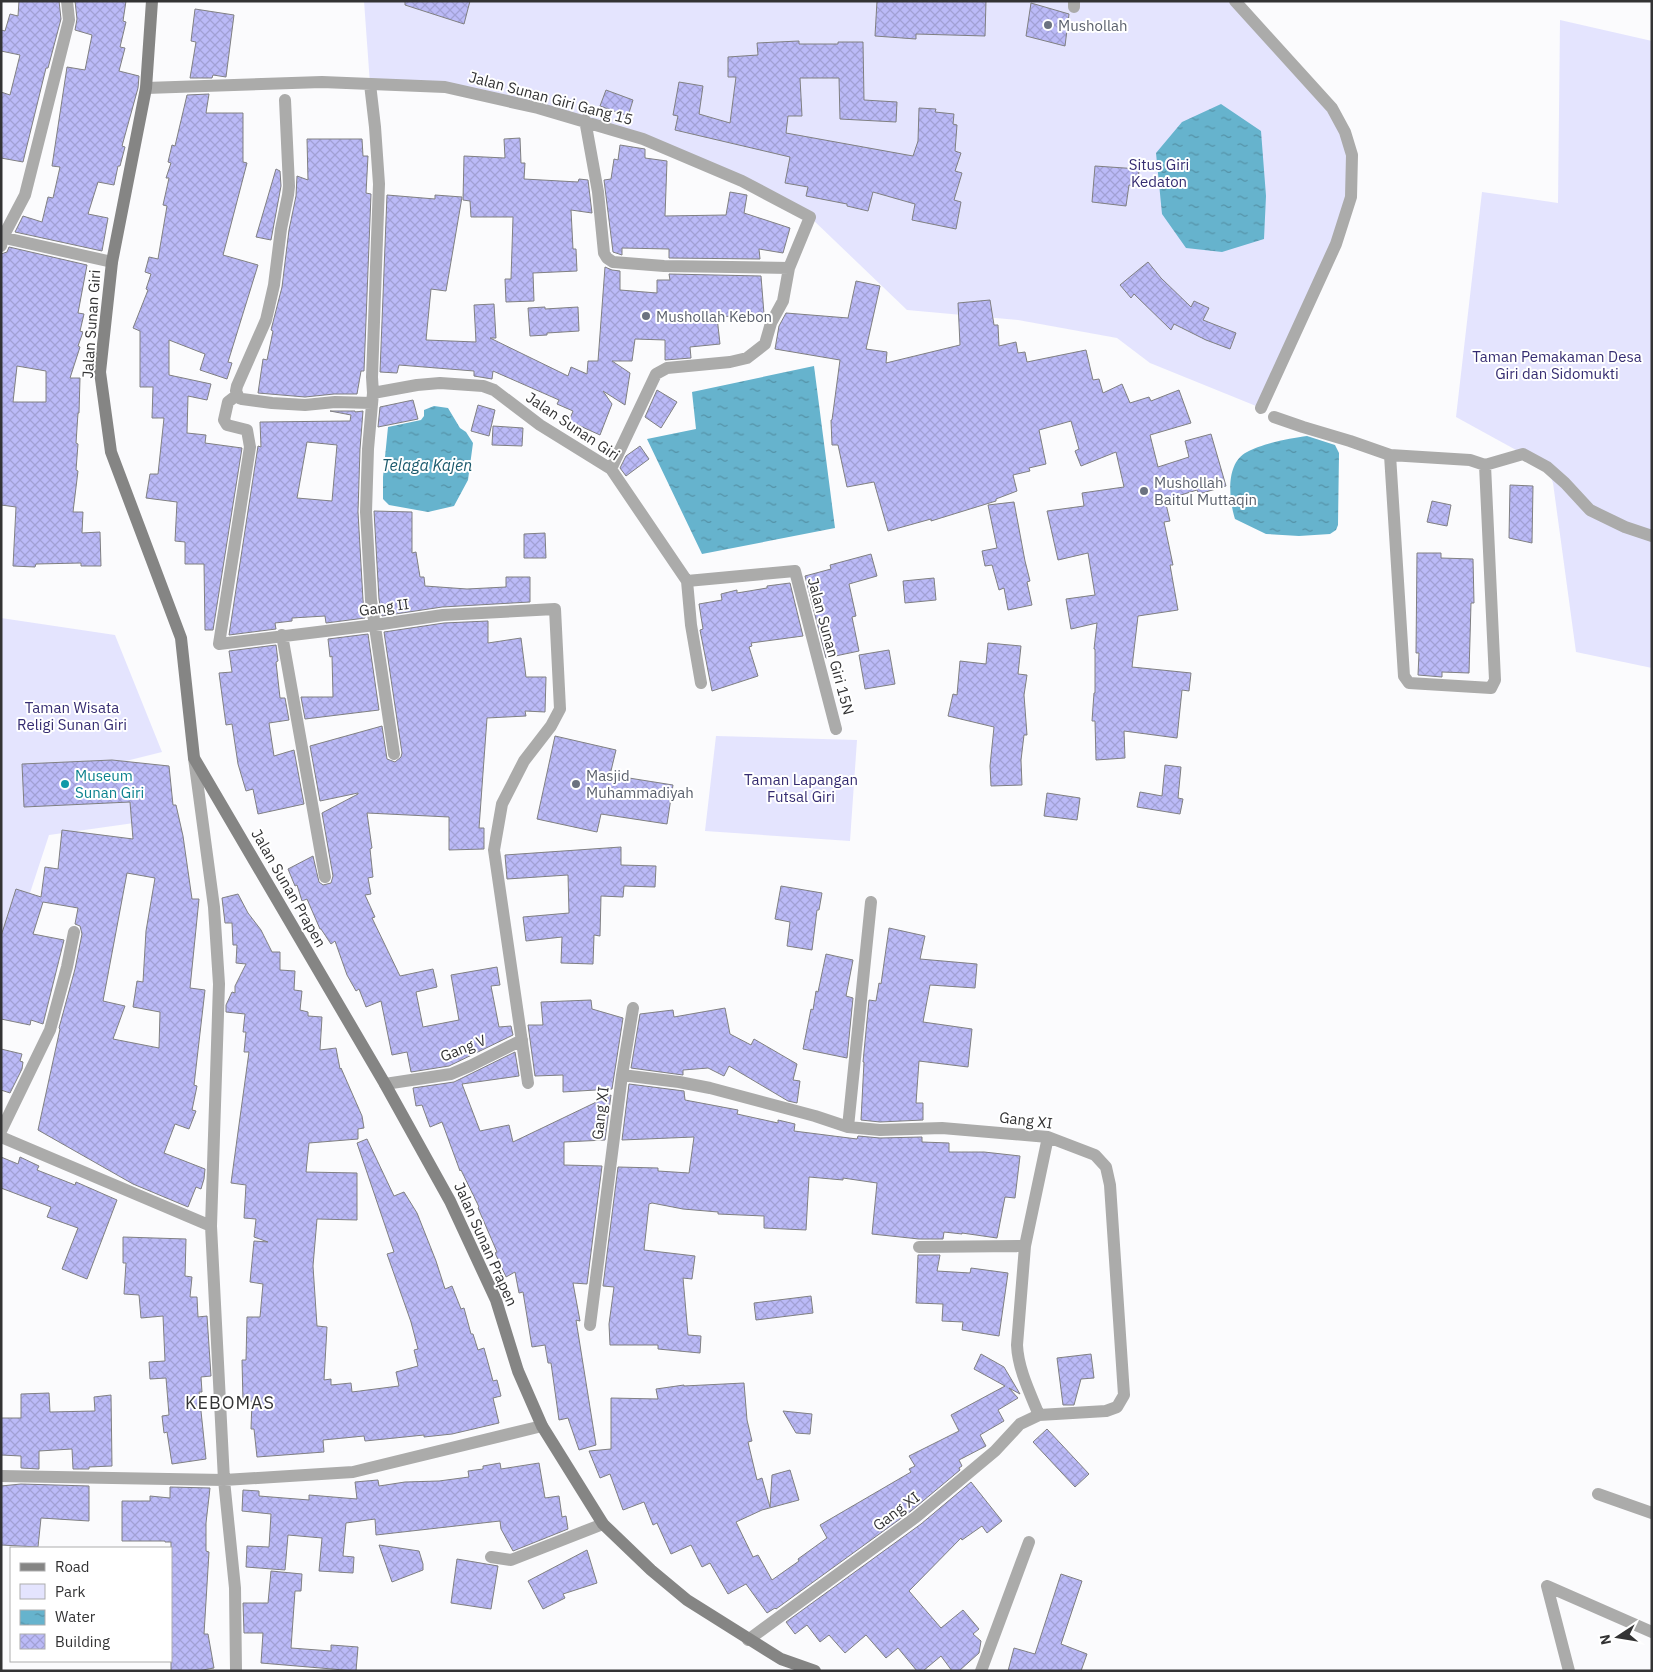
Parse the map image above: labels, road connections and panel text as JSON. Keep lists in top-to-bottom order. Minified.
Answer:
{"streets":{"main road":["Jalan Sunan Giri","Jalan Sunan Prapen"],"street":["Jalan Sunan Giri Gang 15","Gang II","Jalan Sunan Giri 15N","Gang V","Gang XI"]},"crossings":[["Jalan Sunan Giri Gang 15","Jalan Sunan Giri"],["Jalan Sunan Giri","Gang II"],["Jalan Sunan Giri","Jalan Sunan Giri 15N"],["Jalan Sunan Giri","Jalan Sunan Prapen"],["Gang II","Gang V"],["Jalan Sunan Prapen","Gang V"],["Jalan Sunan Prapen","Gang XI"]],"districts":["KEBOMAS"],"water":["Telaga Kajen"],"parks":["Situs Giri Kedaton","Taman Pemakaman Desa Giri dan Sidomukti","Taman Wisata Religi Sunan Giri","Taman Lapangan Futsal Giri"],"places":["Mushollah","Mushollah Kebon","Mushollah Baitul Muttaqin","Museum Sunan Giri","Masjid Muhammadiyah"],"legend":["Road","Park","Water","Building"],"north":"left"}
